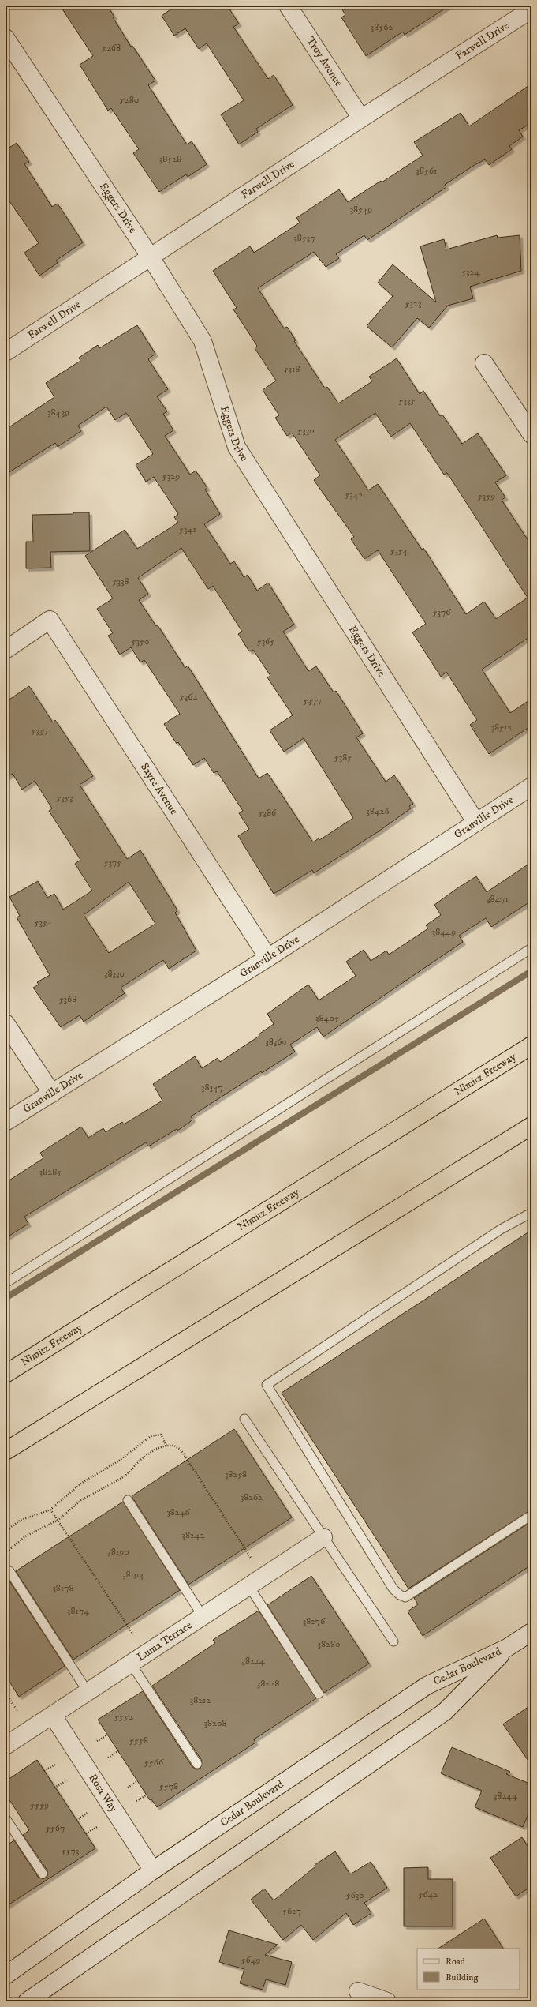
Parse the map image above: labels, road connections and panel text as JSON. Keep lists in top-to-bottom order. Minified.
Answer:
{"streets":{"highway":["Nimitz Freeway"],"street":["Farwell Drive","Troy Avenue","Eggers Drive","Sayre Avenue","Granville Drive","Luma Terrace","Cedar Boulevard","Rosa Way"]},"crossings":[["Farwell Drive","Troy Avenue"],["Farwell Drive","Eggers Drive"],["Eggers Drive","Granville Drive"],["Sayre Avenue","Granville Drive"],["Luma Terrace","Rosa Way"],["Cedar Boulevard","Rosa Way"]],"house_numbers":["38562","5268","5280","38528","38561","38549","38537","5324","5323","5318","5335","38439","5330","5329","5342","5359","5341","5354","5338","5376","5350","5365","5362","5377","38512","5337","5385","5353","38426","5386","5375","38471","5354","38449","38330","5368","38405","38369","38347","38285","38258","38262","38246","38242","38190","38194","38178","38174","38276","38280","38224","38228","38212","5552","38208","5558","5566","5578","38244","5559","5567","5573","5642","5630","5627","5649"],"legend":["Road","Building"]}
